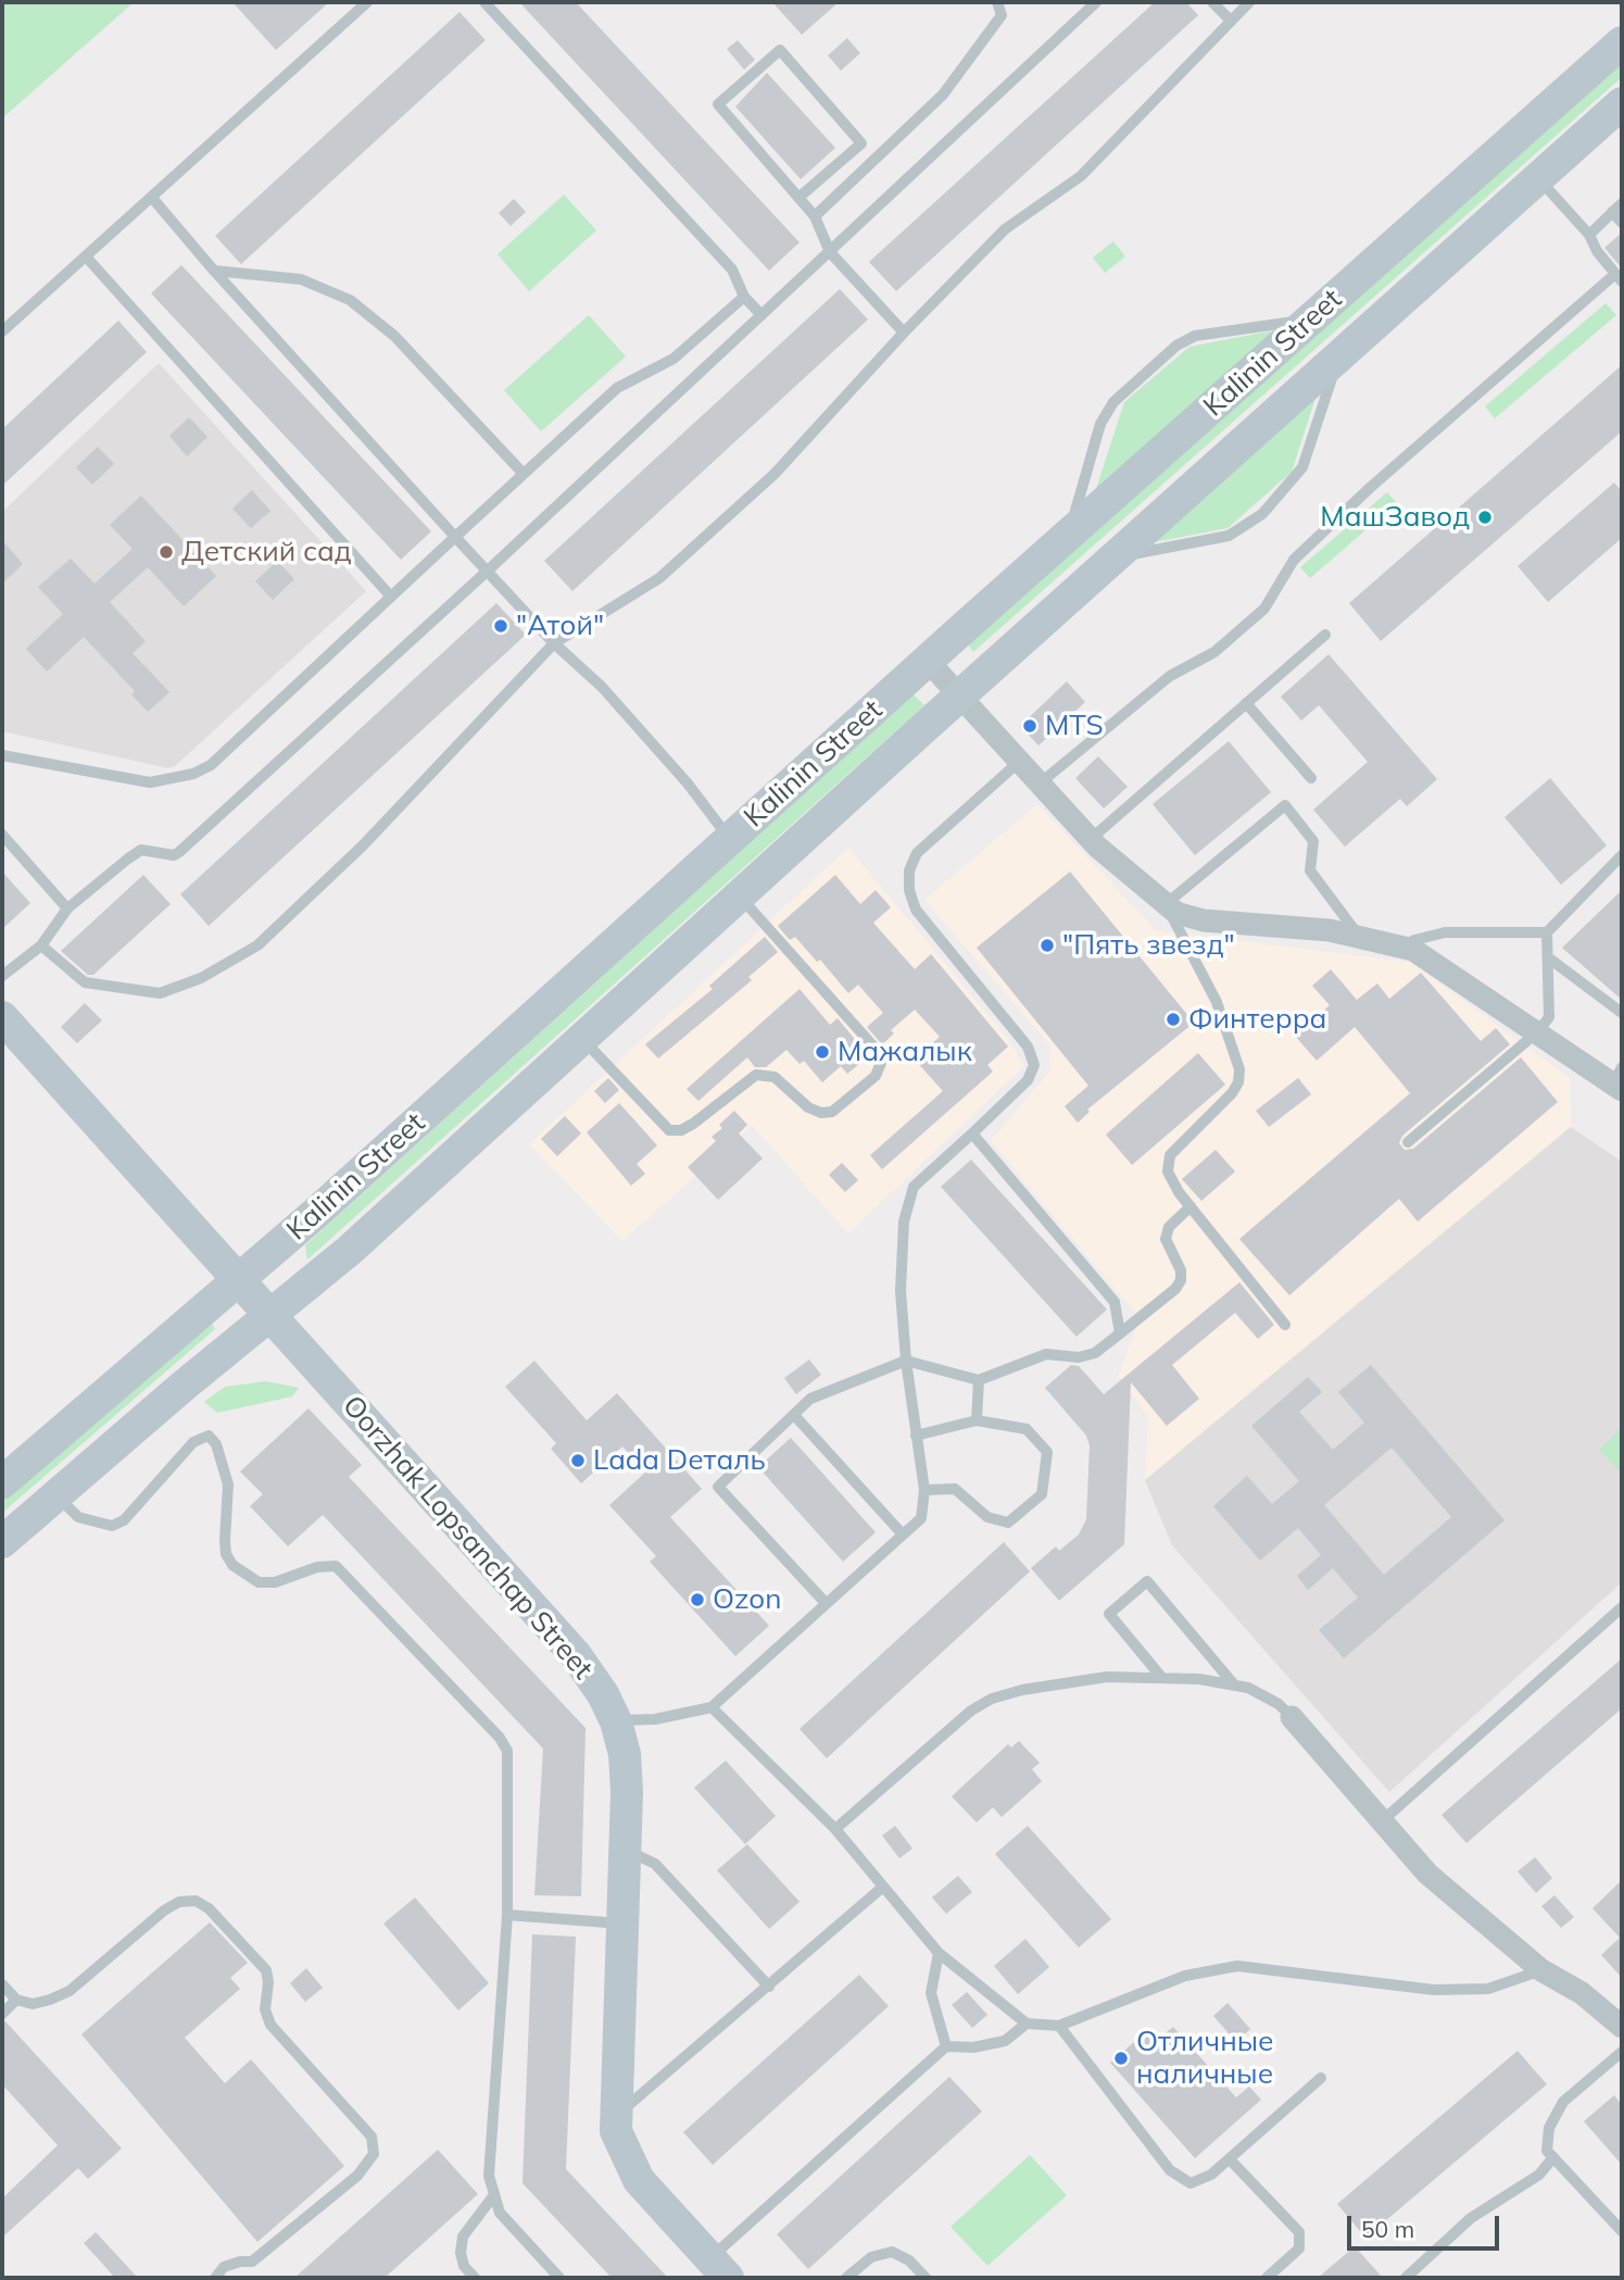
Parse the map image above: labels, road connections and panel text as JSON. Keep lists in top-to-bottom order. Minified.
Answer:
{"streets":{"main road":["Kalinin Street","Oorzhak Lopsanchap Street"]},"crossings":[["Kalinin Street","Oorzhak Lopsanchap Street"]],"places":["МашЗавод","Детский сад","\"Атой\"","MTS","\"Пять звезд\"","Финтерра","Мажалык","Lada Dеталь","Ozon","Отличные наличные"],"scale_bar":"50 m"}
